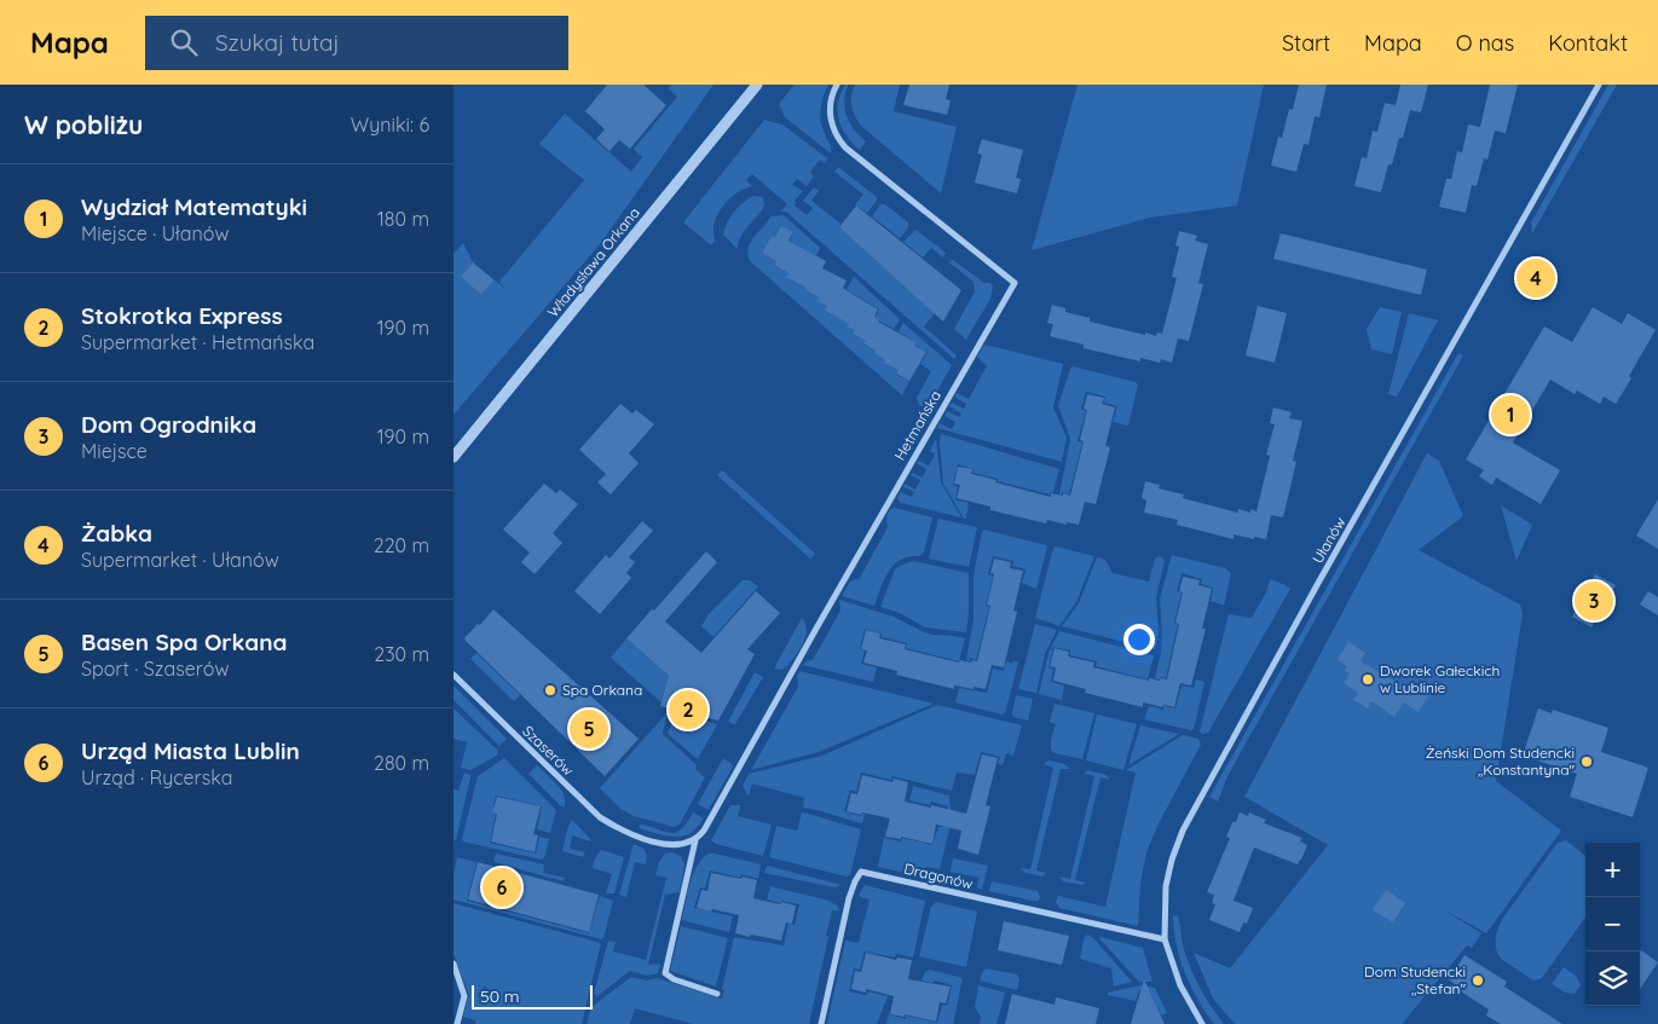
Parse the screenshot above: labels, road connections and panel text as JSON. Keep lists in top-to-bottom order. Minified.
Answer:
{"streets":{"street":["Władysława Orkana","Hetmańska","Ułanów","Szaserów","Dragonów"]},"crossings":[["Hetmańska","Szaserów"],["Ułanów","Dragonów"]],"places":["Dworek Gałeckich w Lublinie","Spa Orkana","Żeński Dom Studencki ,,Konstantyna\"","Dom Studencki ,,Stefan\""],"scale_bar":"50 m","page":{"header":"Mapa","search":"Szukaj tutaj","nav":["Start","Mapa","O nas","Kontakt"],"heading":["W pobliżu","Wyniki: 6"],"list":[{"mark":"1","name":"Wydział Matematyki","note":"Miejsce · Ułanów","value":"180 m"},{"mark":"2","name":"Stokrotka Express","note":"Supermarket · Hetmańska","value":"190 m"},{"mark":"3","name":"Dom Ogrodnika","note":"Miejsce","value":"190 m"},{"mark":"4","name":"Żabka","note":"Supermarket · Ułanów","value":"220 m"},{"mark":"5","name":"Basen Spa Orkana","note":"Sport · Szaserów","value":"230 m"},{"mark":"6","name":"Urząd Miasta Lublin","note":"Urząd · Rycerska","value":"280 m"}],"pins":["4","1","3","2","5","6"],"map_buttons":["+","−"],"scale":"50 m"}}
